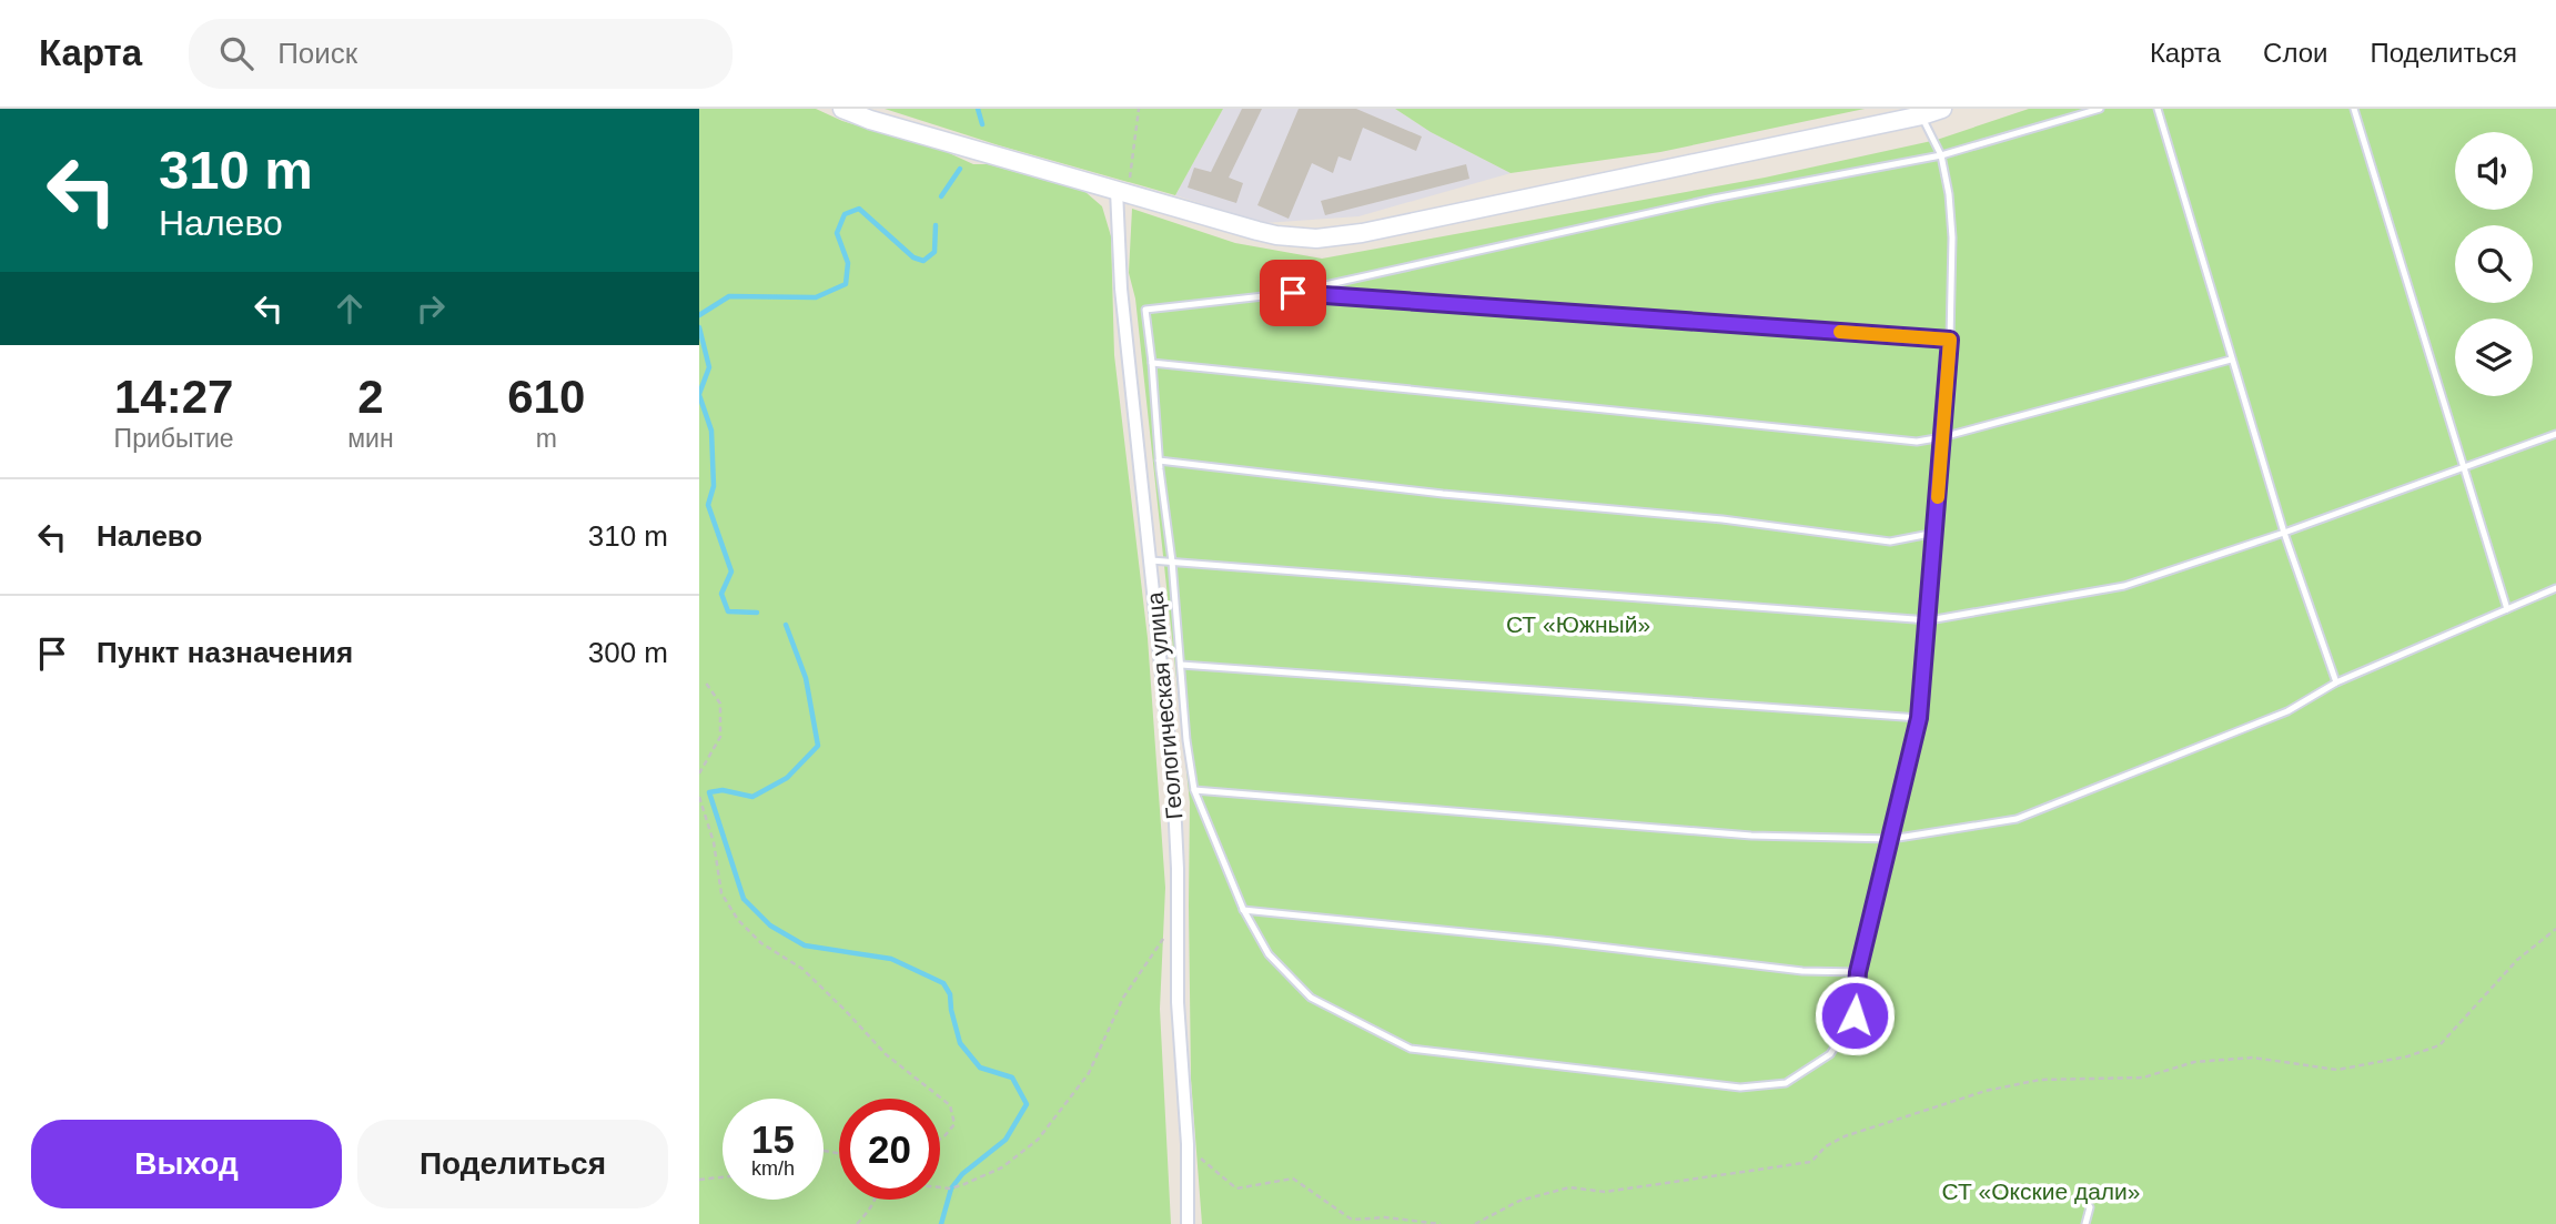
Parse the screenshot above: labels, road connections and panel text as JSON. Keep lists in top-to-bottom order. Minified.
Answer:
{"streets":{"street":["Геологическая улица"]},"parks":["СТ «Южный»","СТ «Окские дали»"],"page":{"header":"Карта","search":"Поиск","nav":["Карта","Слои","Поделиться"],"turn":["310 m","Налево"],"eta":["14:27","Прибытие","2","мин","610","m"],"list":[{"name":"Налево","value":"310 m"},{"name":"Пункт назначения","value":"300 m"}],"speed":"15 km/h","limit":"20","buttons":["Выход","Поделиться"]}}
